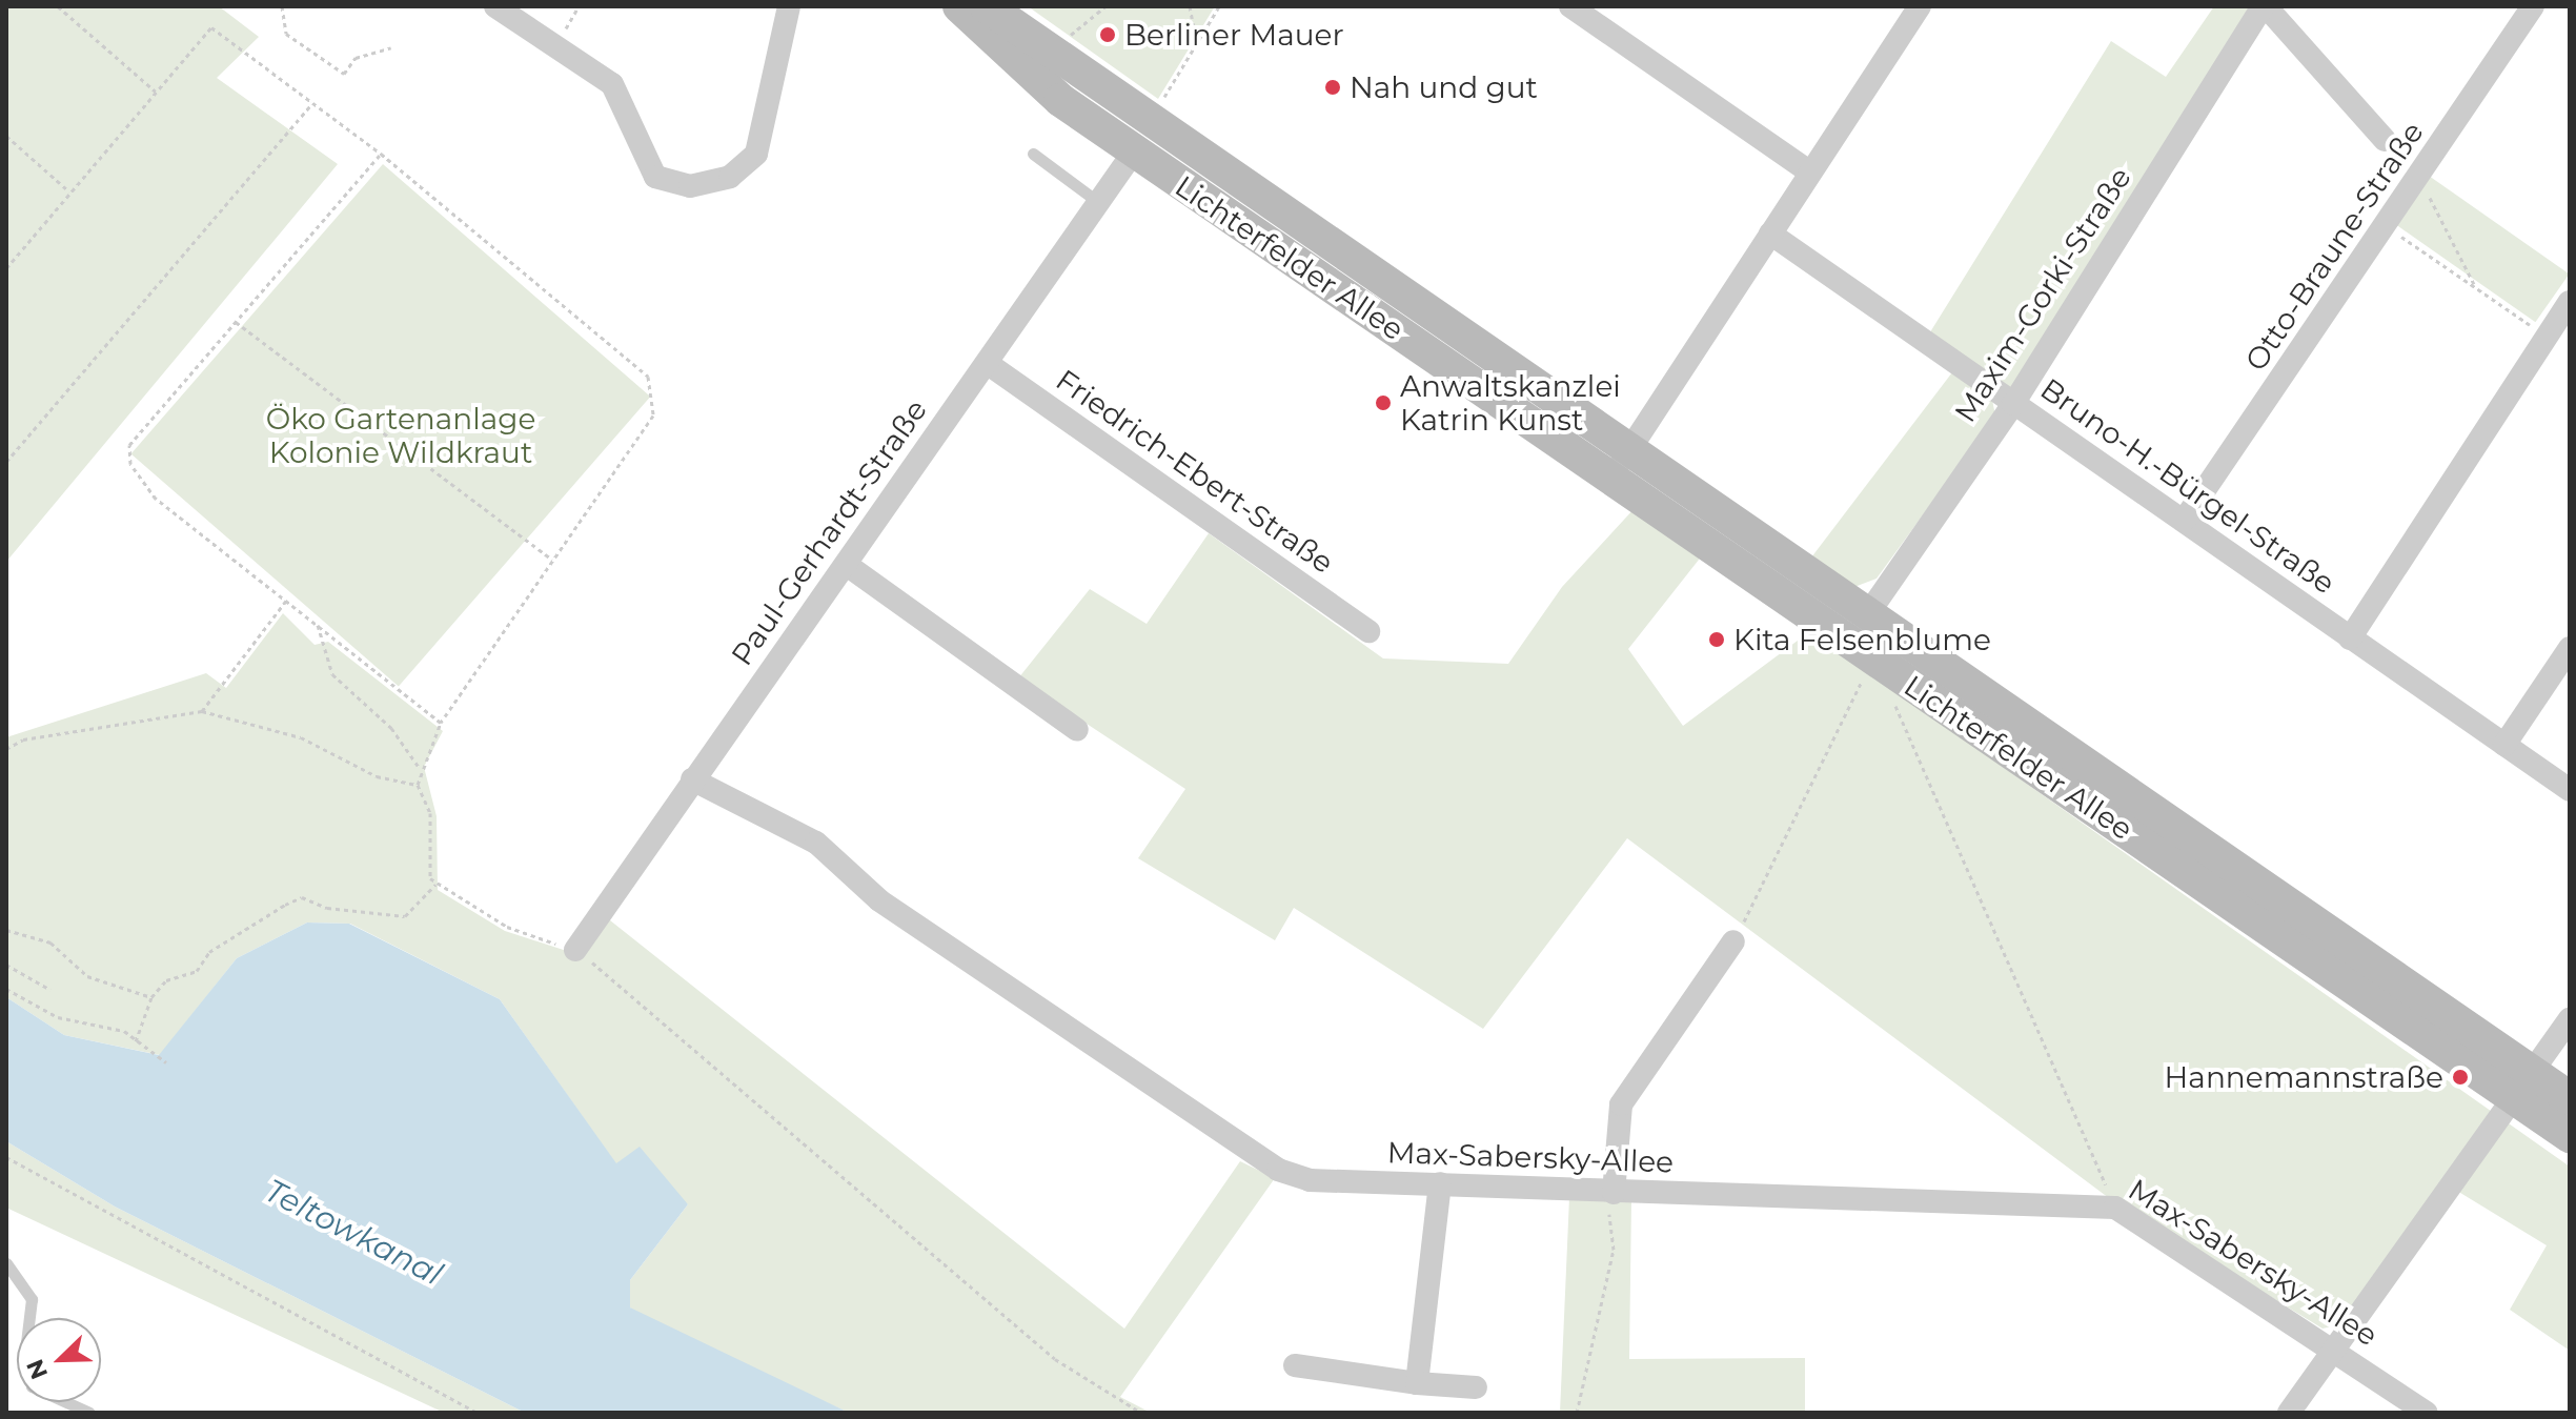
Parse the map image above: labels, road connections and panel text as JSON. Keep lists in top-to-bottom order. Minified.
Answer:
{"streets":{"main road":["Lichterfelder Allee"],"street":["Otto-Braune-Straße","Maxim-Gorki-Straße","Friedrich-Ebert-Straße","Bruno-H.-Bürgel-Straße","Paul-Gerhardt-Straße","Max-Sabersky-Allee"]},"crossings":[["Otto-Braune-Straße","Bruno-H.-Bürgel-Straße"],["Lichterfelder Allee","Maxim-Gorki-Straße"],["Lichterfelder Allee","Paul-Gerhardt-Straße"],["Maxim-Gorki-Straße","Bruno-H.-Bürgel-Straße"],["Friedrich-Ebert-Straße","Paul-Gerhardt-Straße"],["Paul-Gerhardt-Straße","Max-Sabersky-Allee"]],"water":["Teltowkanal"],"parks":["Öko Gartenanlage Kolonie Wildkraut"],"places":["Berliner Mauer","Nah und gut","Anwaltskanzlei Katrin Kunst","Kita Felsenblume","Hannemannstraße"],"north":"bottom left"}
